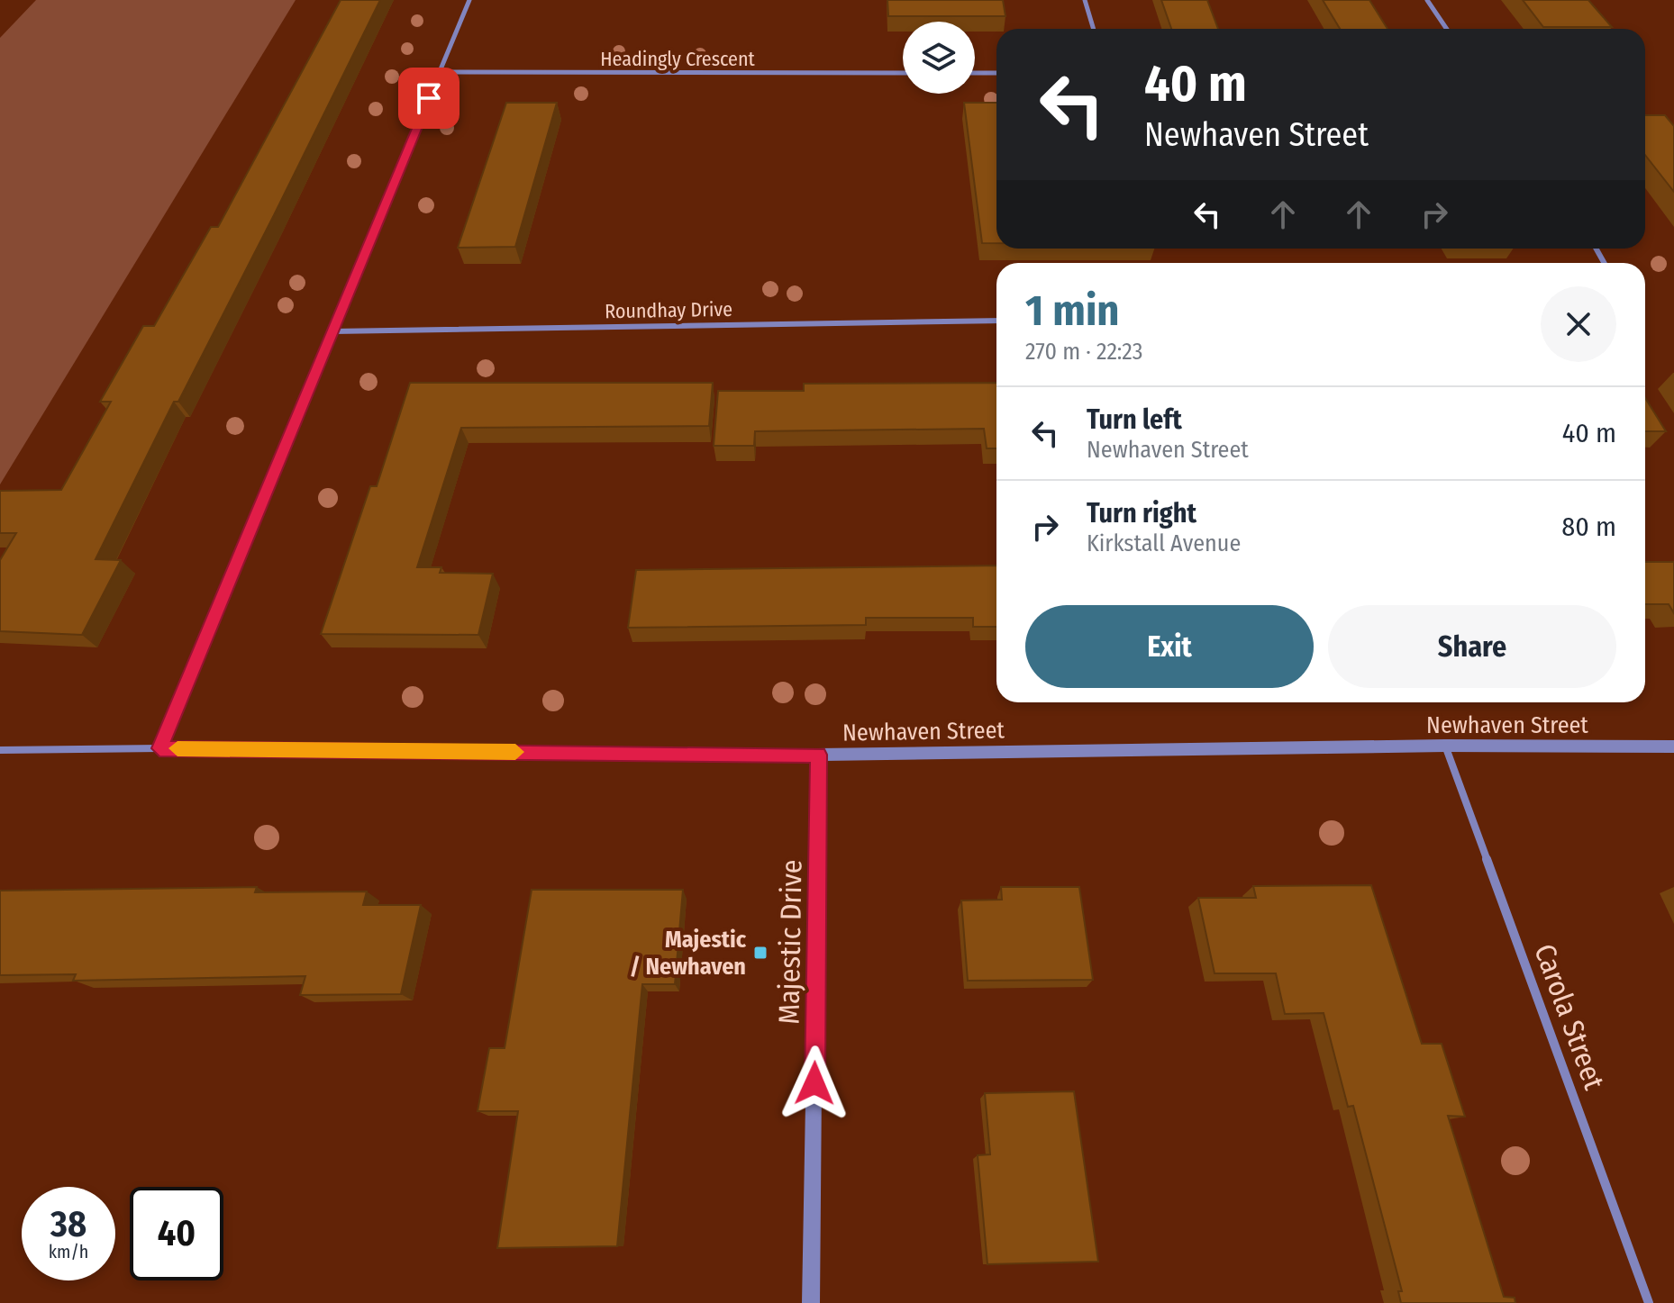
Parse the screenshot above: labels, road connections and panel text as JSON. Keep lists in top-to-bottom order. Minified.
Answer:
{"streets":{"street":["Headingly Crescent","Roundhay Drive","Newhaven Street","Majestic Drive","Carola Street"]},"crossings":[["Newhaven Street","Majestic Drive"],["Newhaven Street","Carola Street"]],"places":{"transit":["Majestic / Newhaven"]},"page":{"turn":["40 m","Newhaven Street"],"heading":["1 min","270 m · 22:23"],"list":[{"name":"Turn left","note":"Newhaven Street","value":"40 m"},{"name":"Turn right","note":"Kirkstall Avenue","value":"80 m"}],"buttons":["Exit","Share"],"speed":"38 km/h","limit":"40"}}
